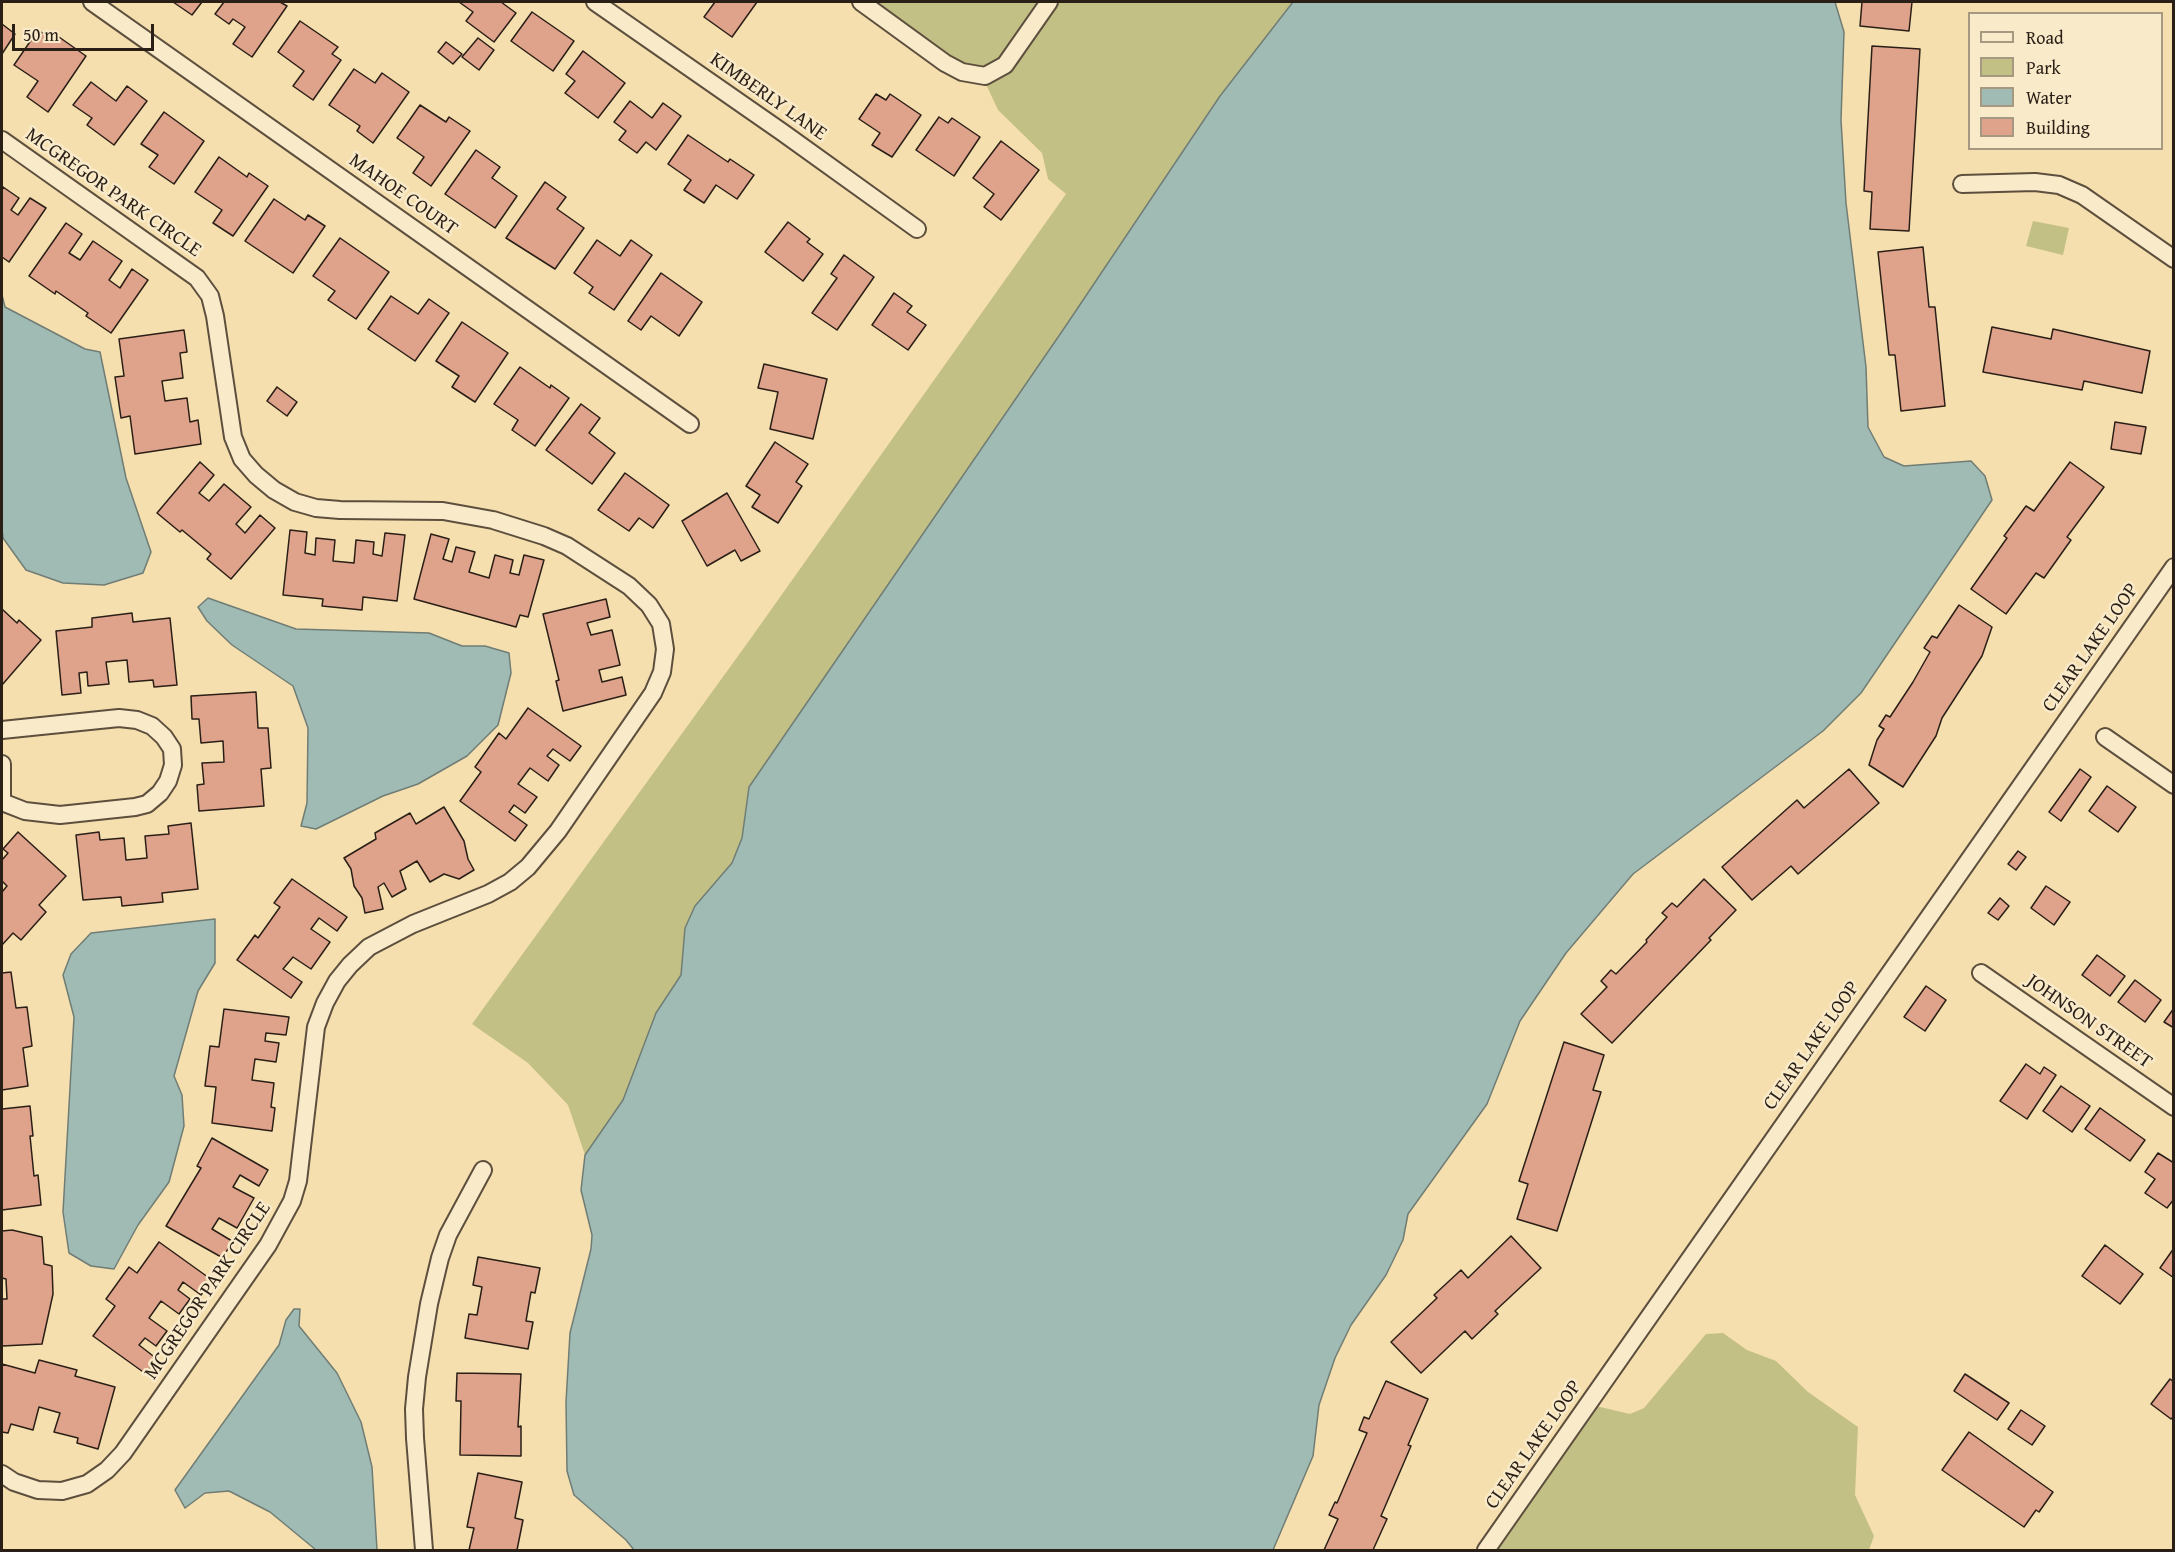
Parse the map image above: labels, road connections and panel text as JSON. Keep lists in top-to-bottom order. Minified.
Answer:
{"streets":{"street":["KIMBERLY LANE","MCGREGOR PARK CIRCLE","MAHOE COURT","CLEAR LAKE LOOP","JOHNSON STREET"]},"legend":["Road","Park","Water","Building"],"scale_bar":"50 m"}
